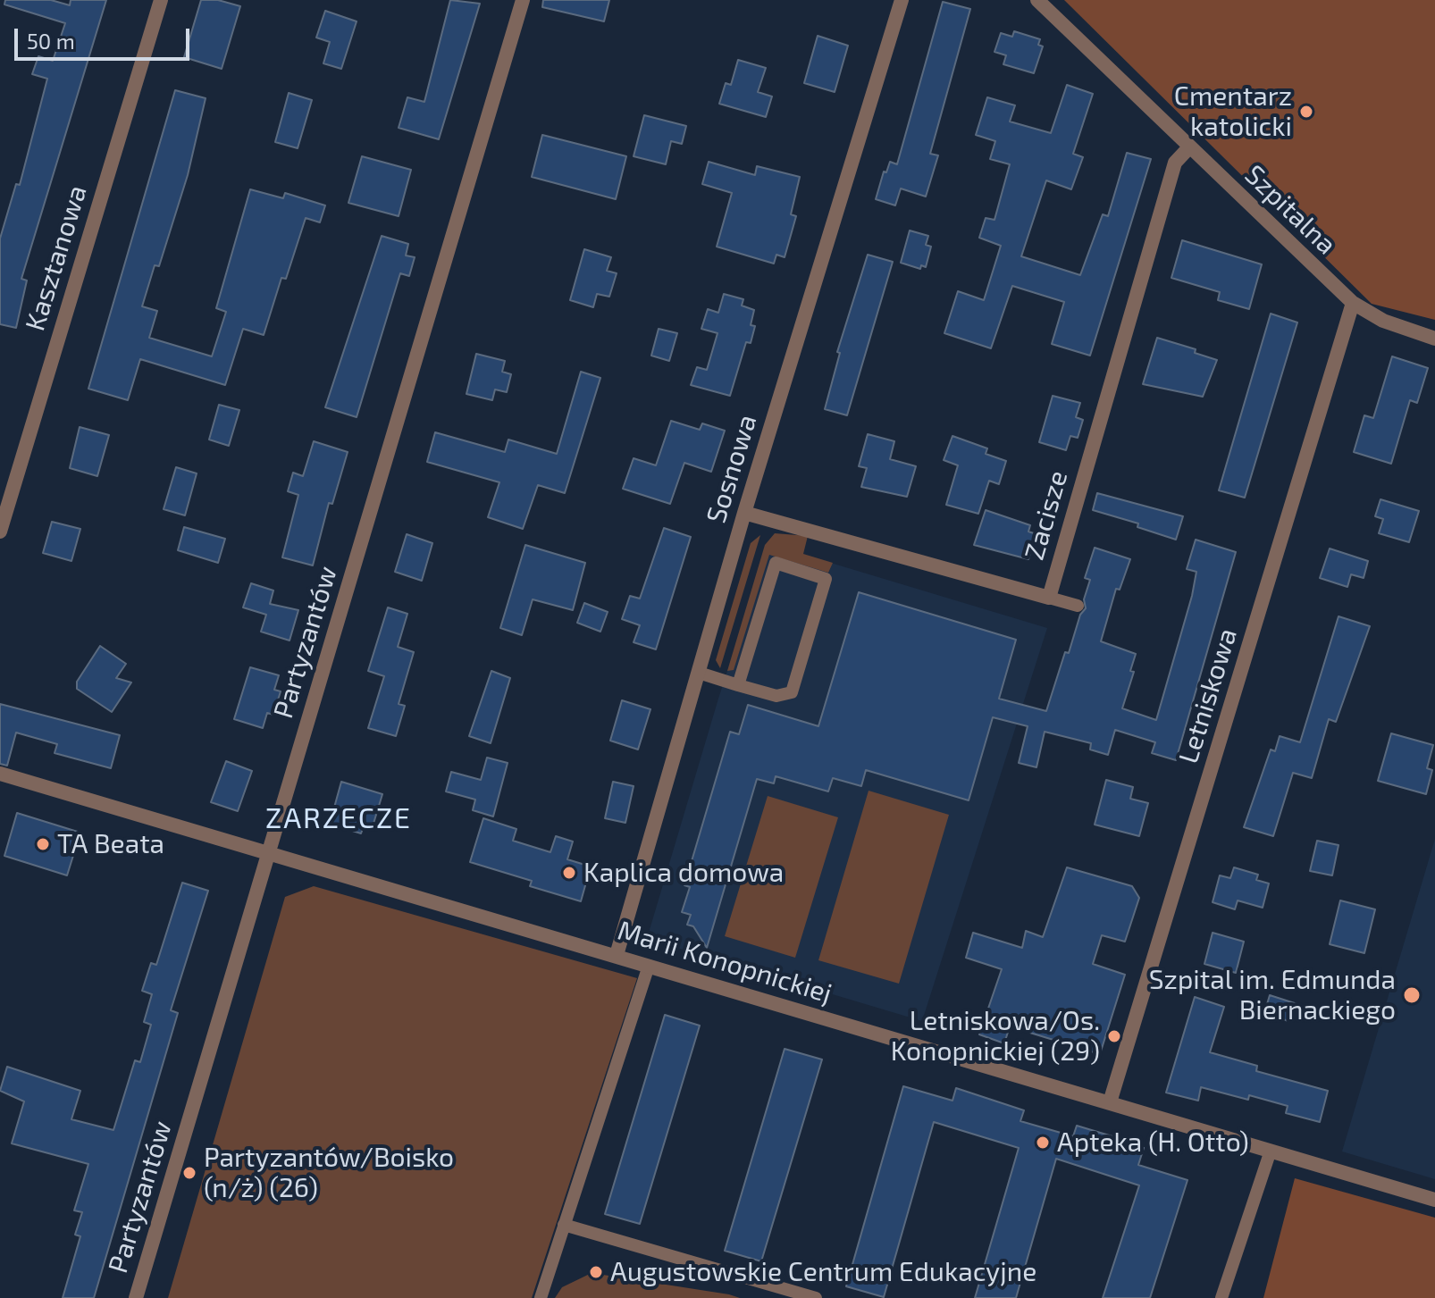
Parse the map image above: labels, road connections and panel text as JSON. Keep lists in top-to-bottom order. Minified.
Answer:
{"streets":{"street":["Szpitalna","Kasztanowa","Sosnowa","Zacisze","Partyzantów","Letniskowa","Marii Konopnickiej"]},"crossings":[["Szpitalna","Zacisze"],["Szpitalna","Letniskowa"],["Sosnowa","Zacisze"],["Sosnowa","Marii Konopnickiej"],["Partyzantów","Marii Konopnickiej"],["Letniskowa","Marii Konopnickiej"]],"districts":["ZARZECZE"],"places":["Cmentarz katolicki","TA Beata","Kaplica domowa","Szpital im. Edmunda Biernackiego","Letniskowa/Os. Konopnickiej (29)","Apteka (H. Otto)","Partyzantów/Boisko (n/ż) (26)","Augustowskie Centrum Edukacyjne"],"scale_bar":"50 m"}
